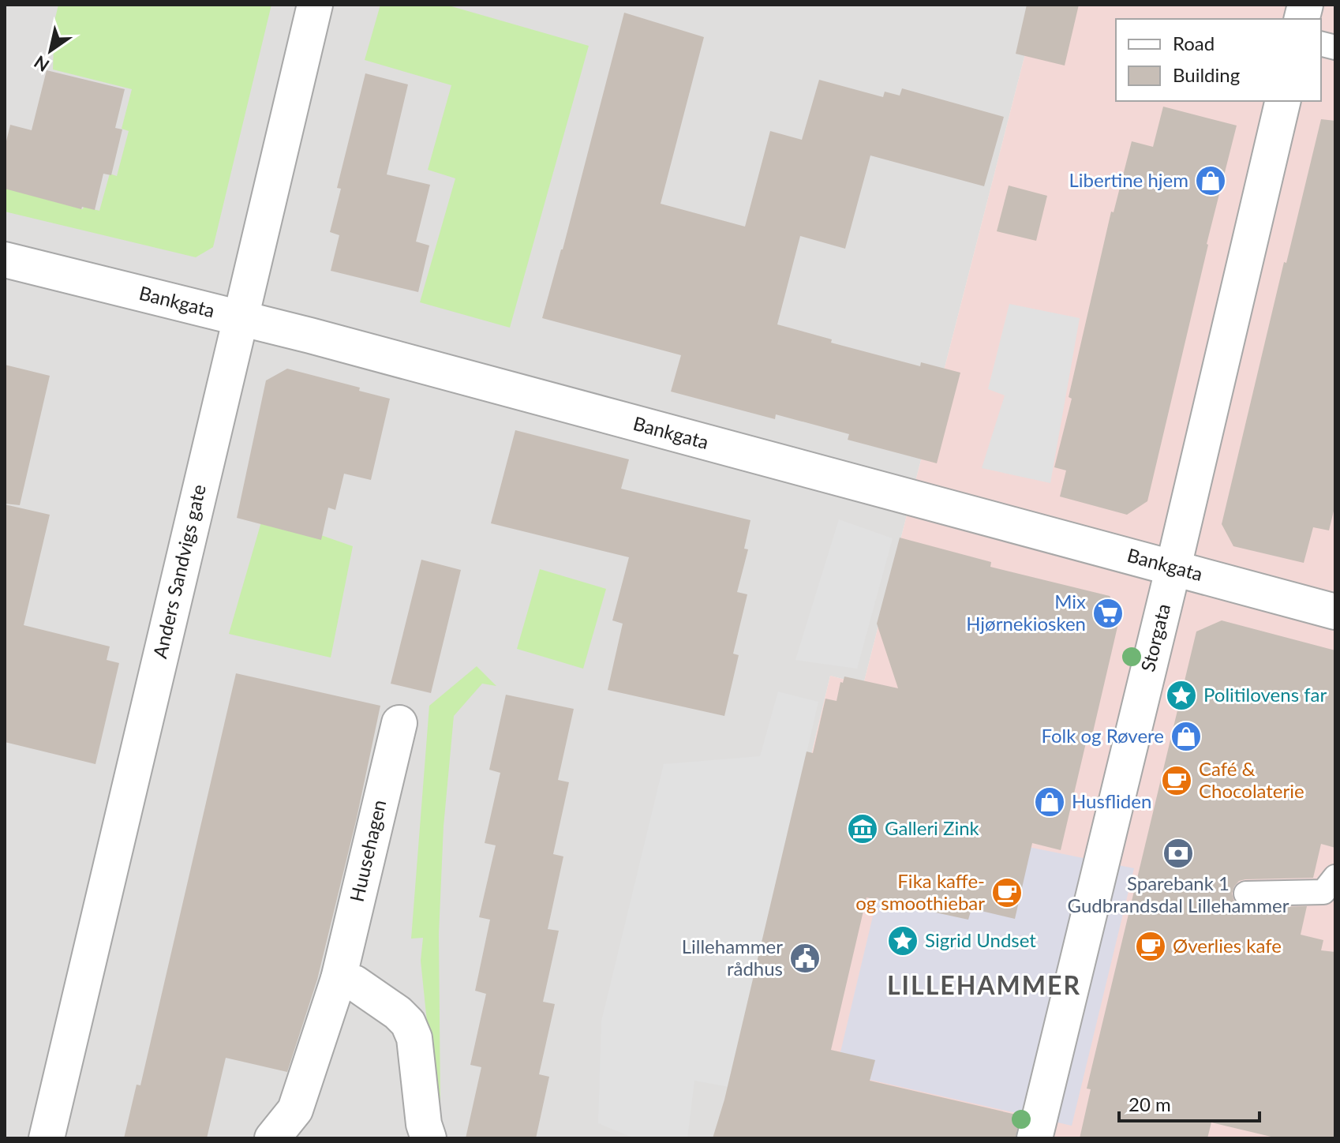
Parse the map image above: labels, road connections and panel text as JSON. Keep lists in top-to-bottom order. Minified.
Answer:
{"streets":{"street":["Bankgata","Anders Sandvigs gate","Storgata","Huusehagen"]},"crossings":[["Bankgata","Anders Sandvigs gate"],["Bankgata","Storgata"]],"districts":["LILLEHAMMER"],"places":{"shop":["Libertine hjem","Folk og Røvere","Husfliden"],"supermarket":["Mix Hjørnekiosken"],"place":["Politilovens far","Sigrid Undset"],"cafe":["Café & Chocolaterie","Fika kaffe- og smoothiebar","Øverlies kafe"],"museum":["Galleri Zink"],"bank":["Sparebank 1 Gudbrandsdal Lillehammer"],"public building":["Lillehammer rådhus"]},"legend":["Road","Building"],"scale_bar":"20 m","north":"bottom left"}
